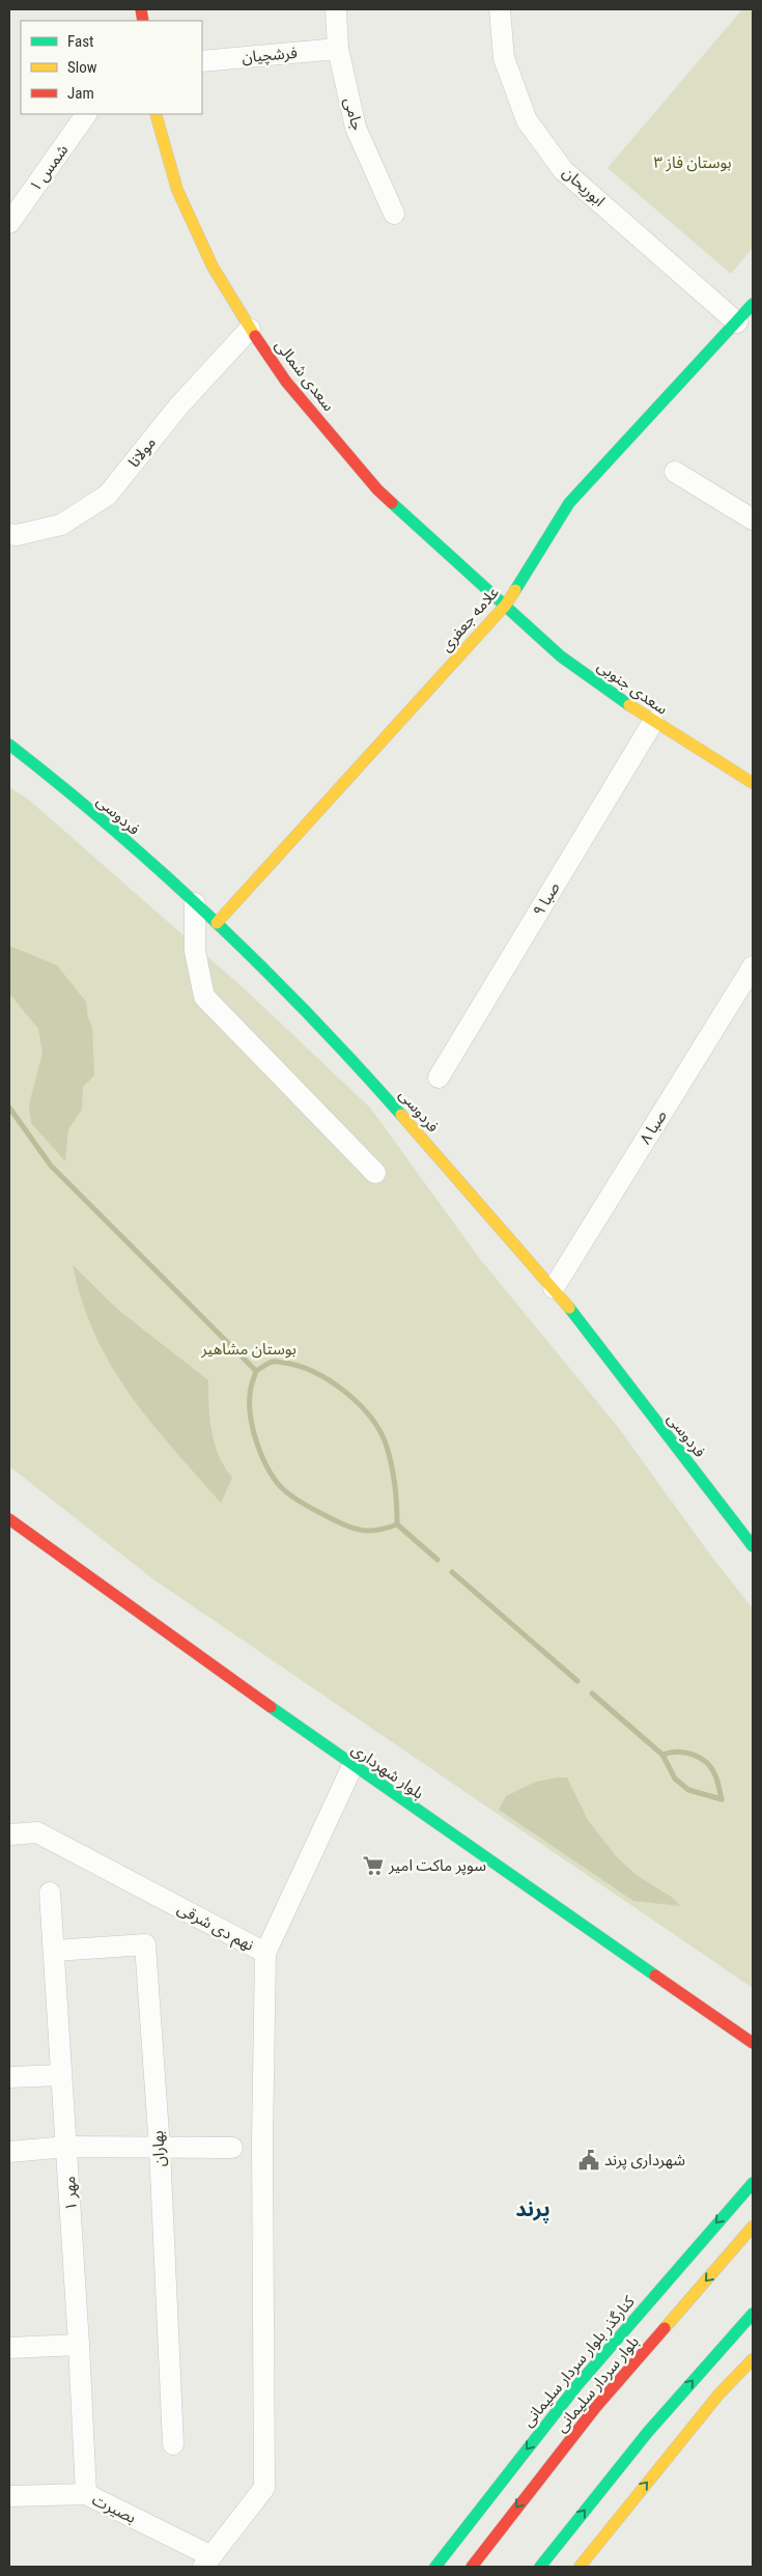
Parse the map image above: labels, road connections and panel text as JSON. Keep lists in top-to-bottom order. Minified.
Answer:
{"streets":{"street":["فرشچیان","جامی","شمس ۱","ابوریحان","سعدی شمالی","مولانا","علامه جعفری","سعدی جنوبی","فردوسی","صبا ۹","صبا ۸","بلوار شهرداری","نهم دی شرقی","بهاران","مهر ۱","کنارگذر بلوار سردار سلیمانی","بلوار سردار سلیمانی","بصیرت"]},"crossings":[["فرشچیان","جامی"],["ابوریحان","علامه جعفری"],["سعدی شمالی","مولانا"],["سعدی شمالی","علامه جعفری"],["سعدی شمالی","سعدی جنوبی"],["علامه جعفری","سعدی جنوبی"],["علامه جعفری","فردوسی"],["سعدی جنوبی","صبا ۹"],["فردوسی","صبا ۸"],["بلوار شهرداری","نهم دی شرقی"],["بهاران","مهر ۱"],["مهر ۱","بصیرت"]],"districts":["پرند"],"parks":["بوستان فاز ۳","بوستان مشاهیر"],"places":{"supermarket":["سوپر ماکت امیر"],"public building":["شهرداری پرند"]},"legend":["Fast","Slow","Jam"]}
